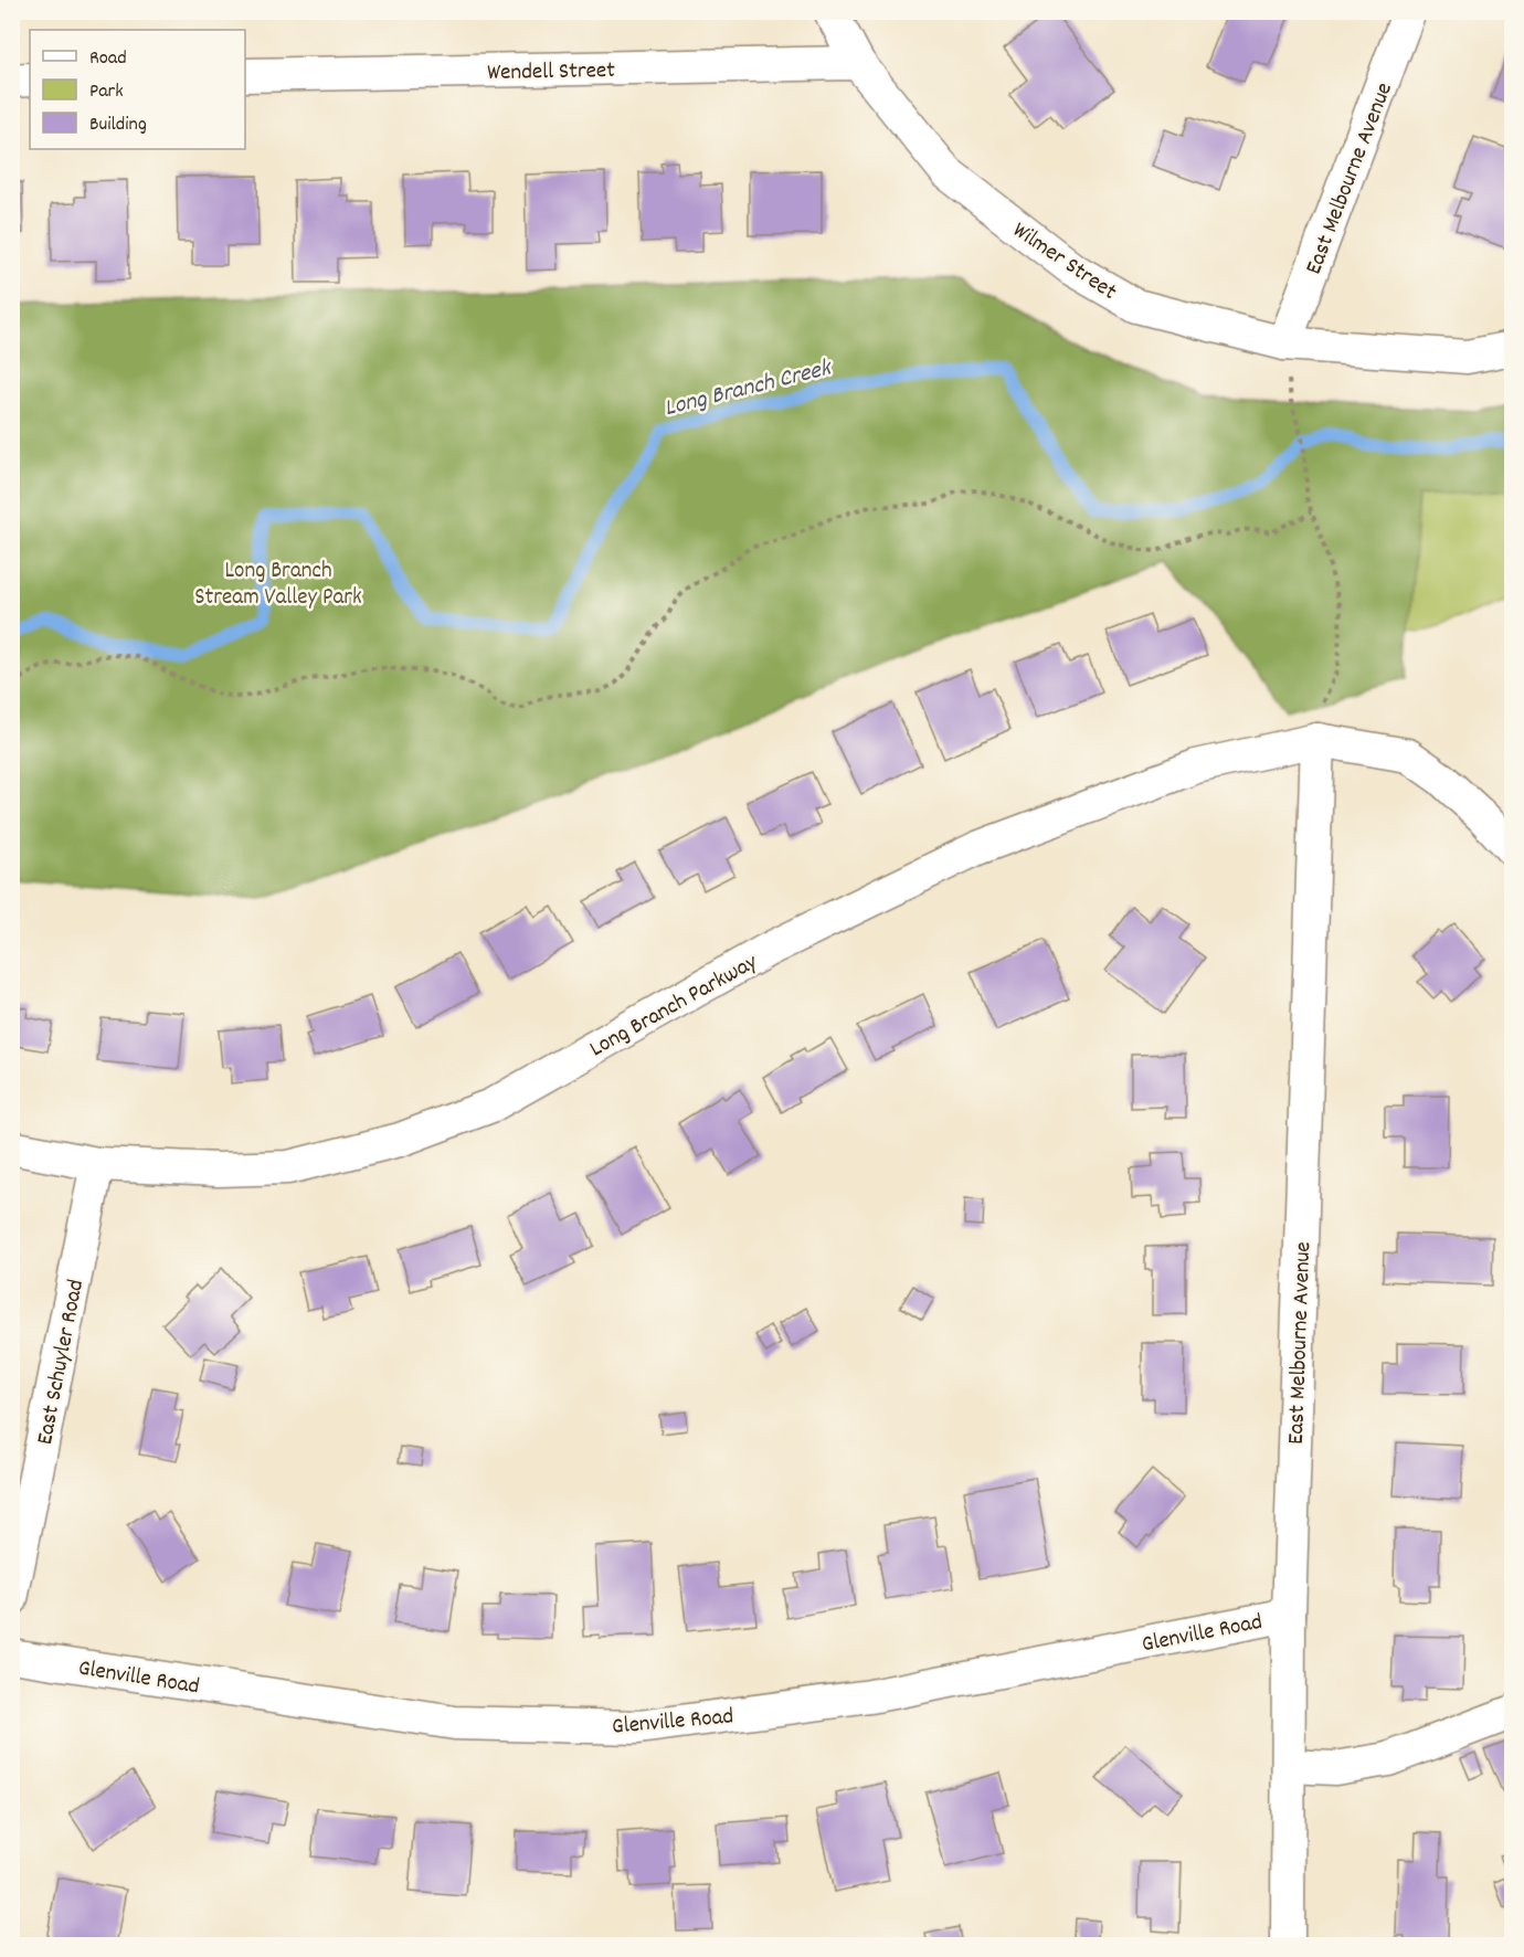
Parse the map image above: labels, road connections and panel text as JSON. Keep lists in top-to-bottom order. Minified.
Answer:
{"streets":{"street":["Wendell Street","East Melbourne Avenue","Wilmer Street","Long Branch Parkway","East Schuyler Road","Glenville Road"]},"crossings":[["Wendell Street","Wilmer Street"],["East Melbourne Avenue","Wilmer Street"],["East Melbourne Avenue","Long Branch Parkway"],["East Melbourne Avenue","Glenville Road"],["Long Branch Parkway","East Schuyler Road"]],"water":["Long Branch Creek"],"parks":["Long Branch Stream Valley Park"],"legend":["Road","Park","Building"]}
